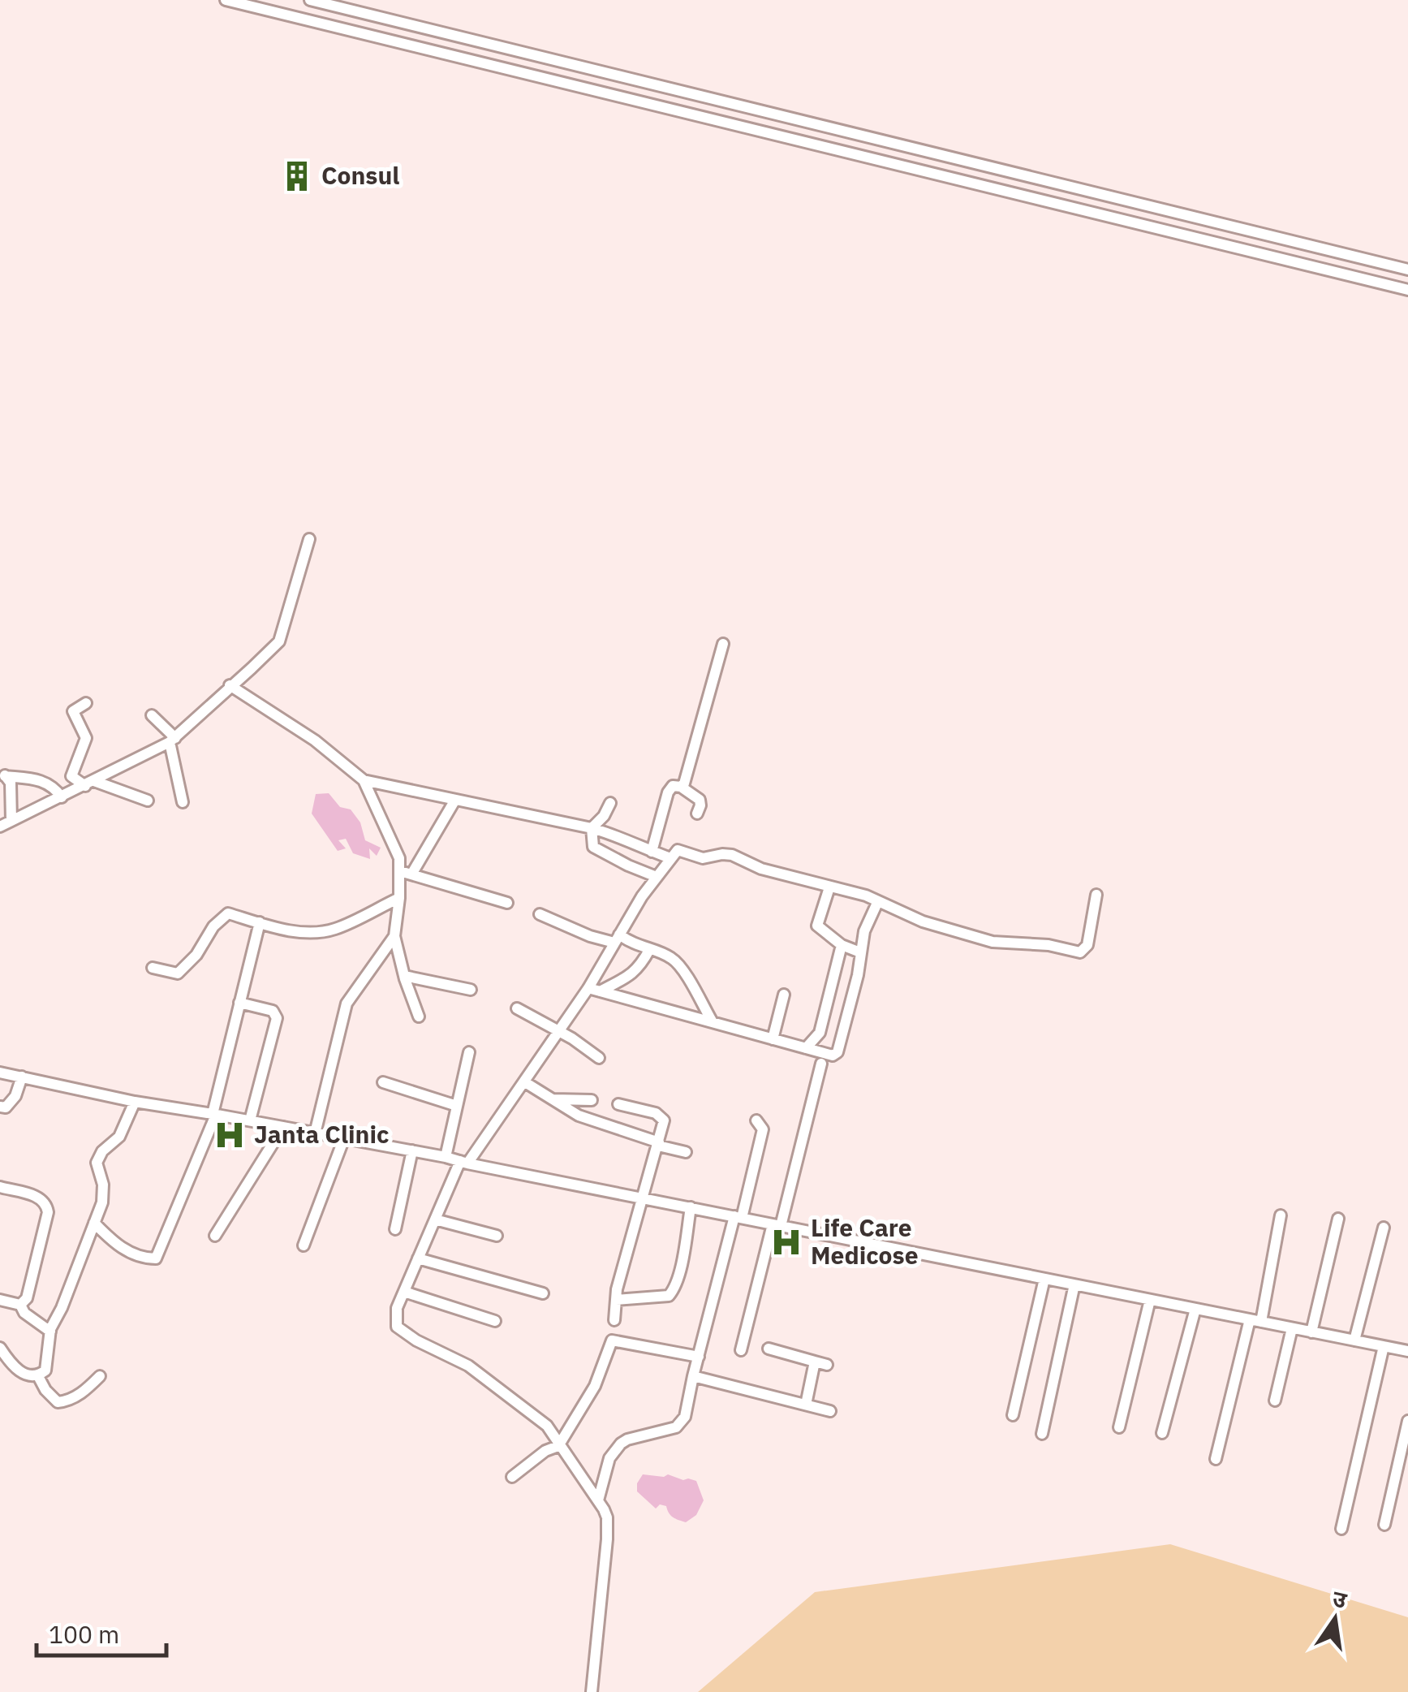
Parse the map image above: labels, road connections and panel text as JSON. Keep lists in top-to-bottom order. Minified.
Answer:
{"places":{"building":["Consul"],"hospital":["Janta Clinic","Life Care Medicose"]},"scale_bar":"100 m","north":"top"}
